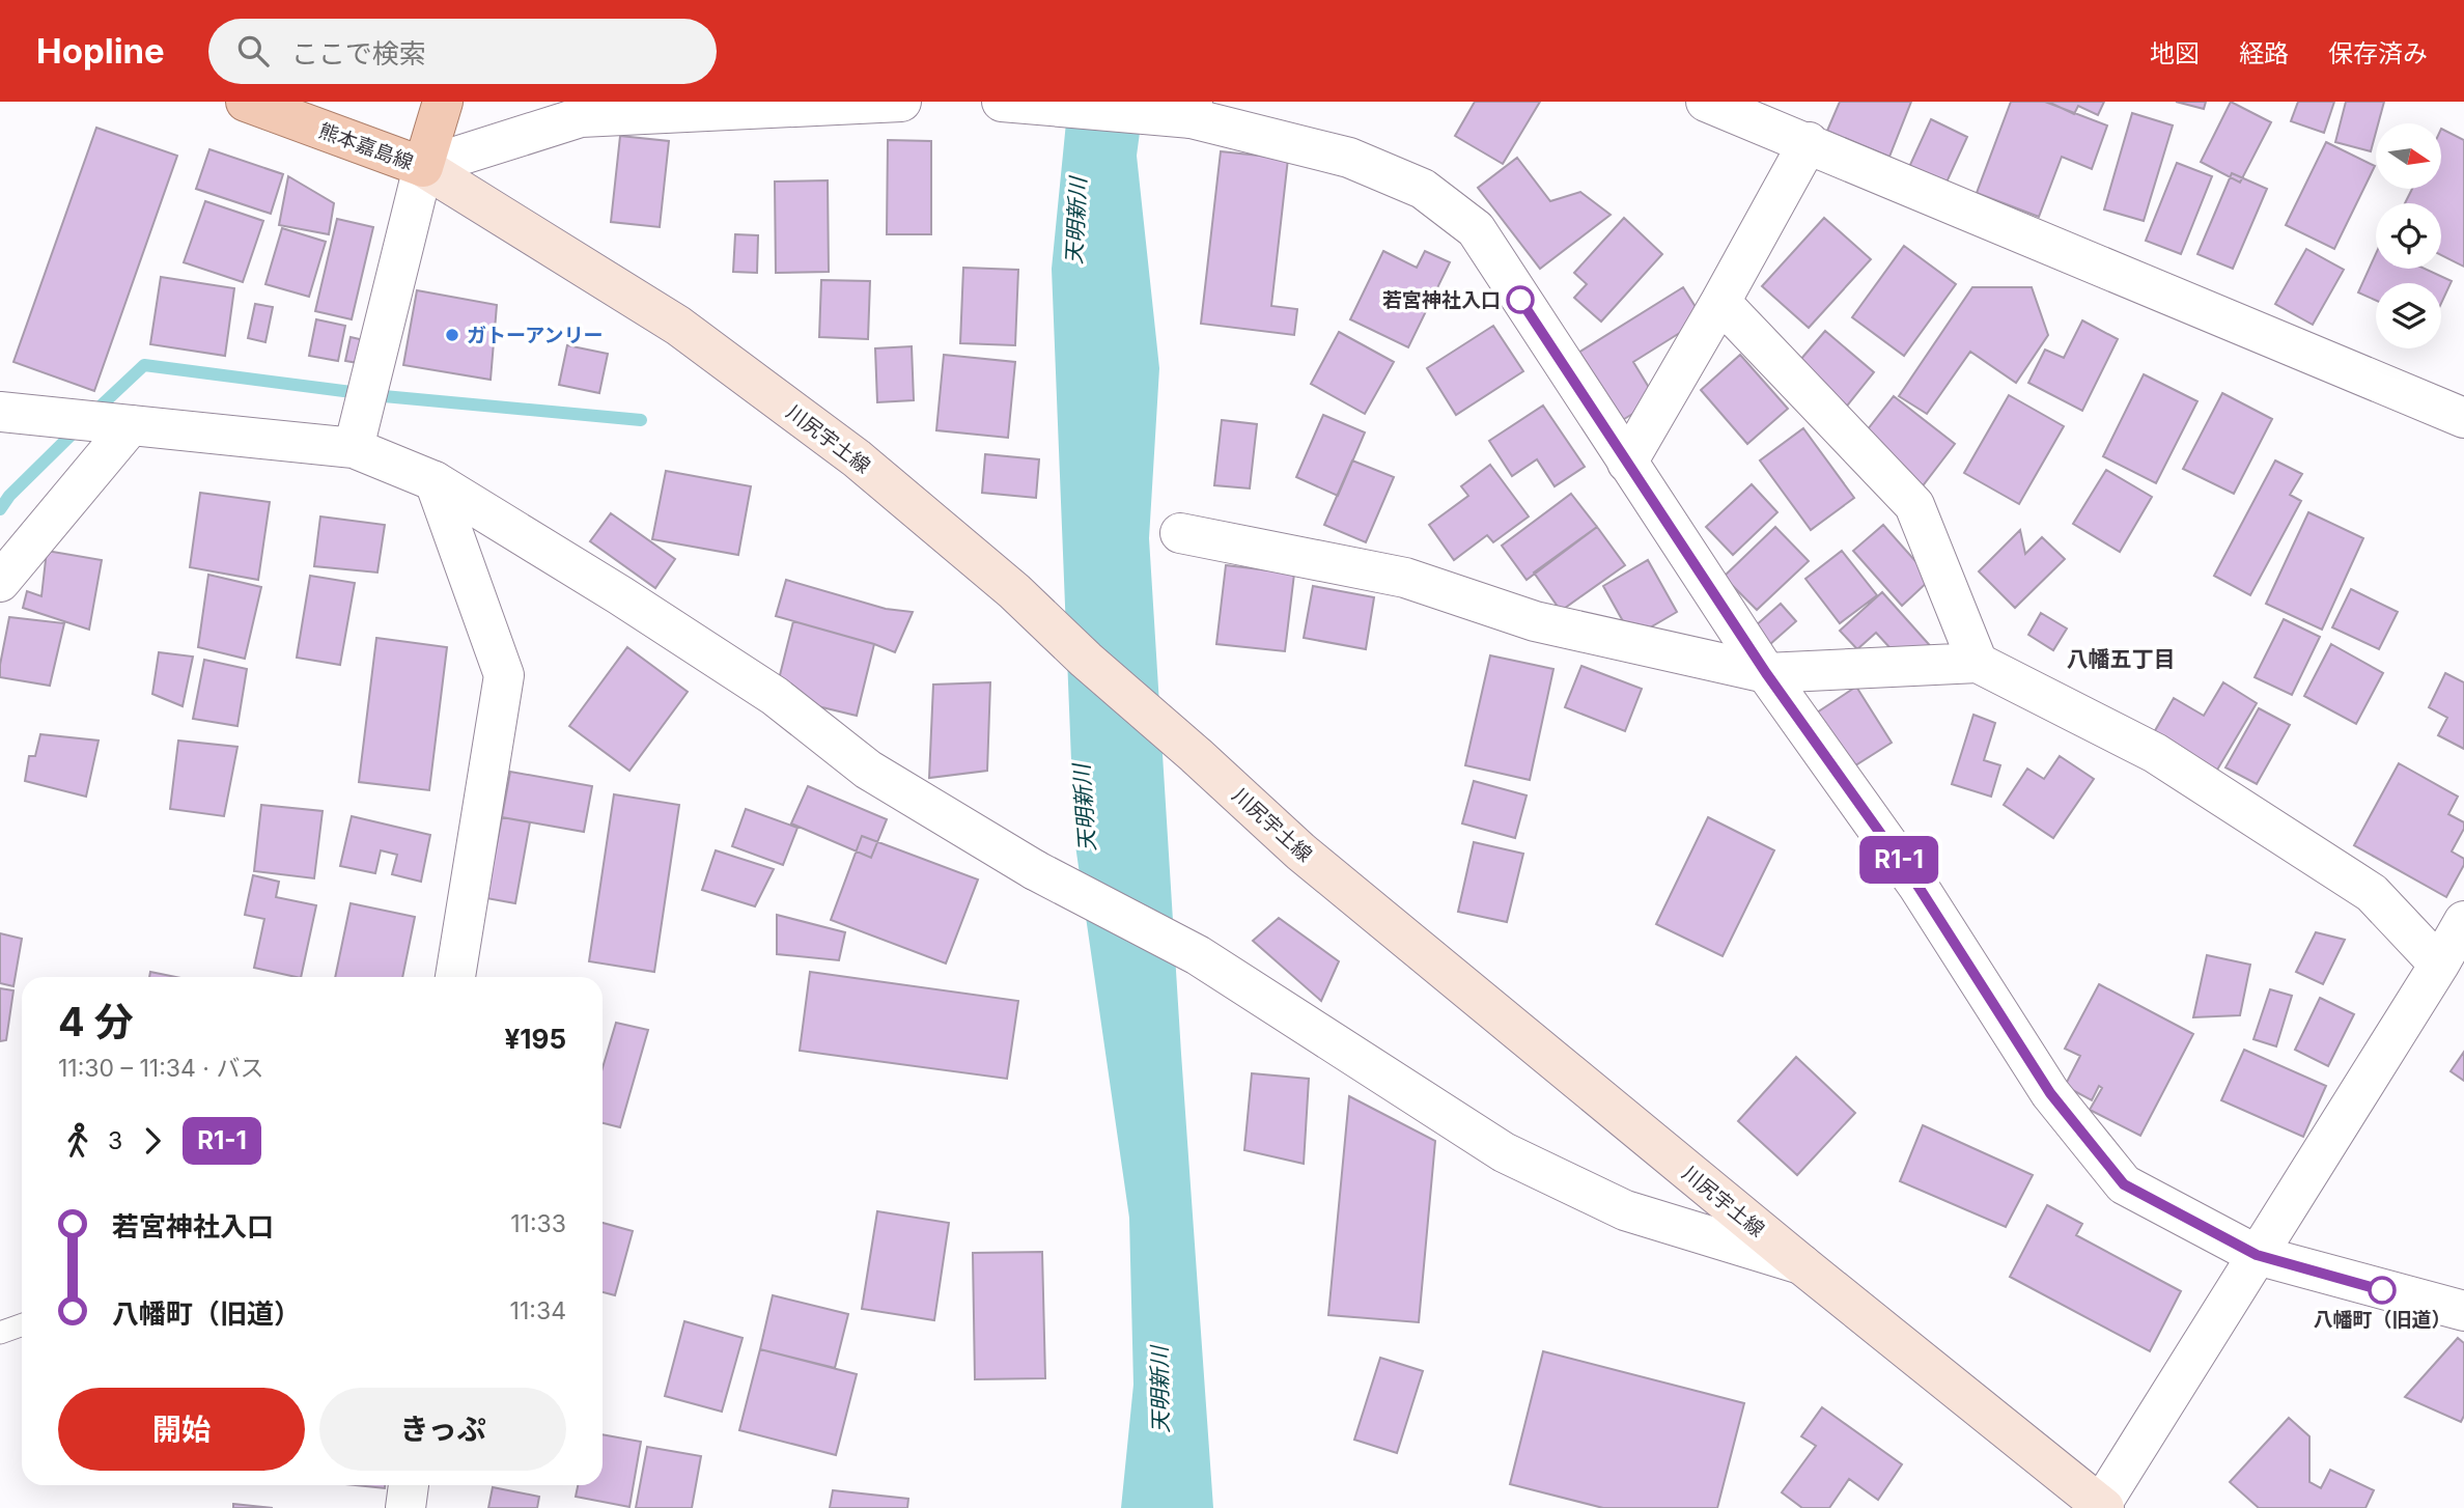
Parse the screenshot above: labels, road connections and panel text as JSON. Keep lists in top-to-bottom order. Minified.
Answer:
{"streets":{"main road":["熊本嘉島線","川尻宇土線"]},"crossings":[["熊本嘉島線","川尻宇土線"]],"districts":["八幡五丁目"],"water":["天明新川"],"places":["若宮神社入口","ガトーアンリー","八幡町（旧道）"],"lines":["bus line R1-1"],"north":"right","page":{"header":"Hopline","search":"ここで検索","nav":["地図","経路","保存済み"],"on_map":"R1-1","heading":["4 分","11:30 – 11:34 · バス","¥195"],"legs":["3","R1-1"],"list":[{"name":"若宮神社入口","value":"11:33"},{"name":"八幡町（旧道）","value":"11:34"}],"buttons":["開始","きっぷ"]}}
